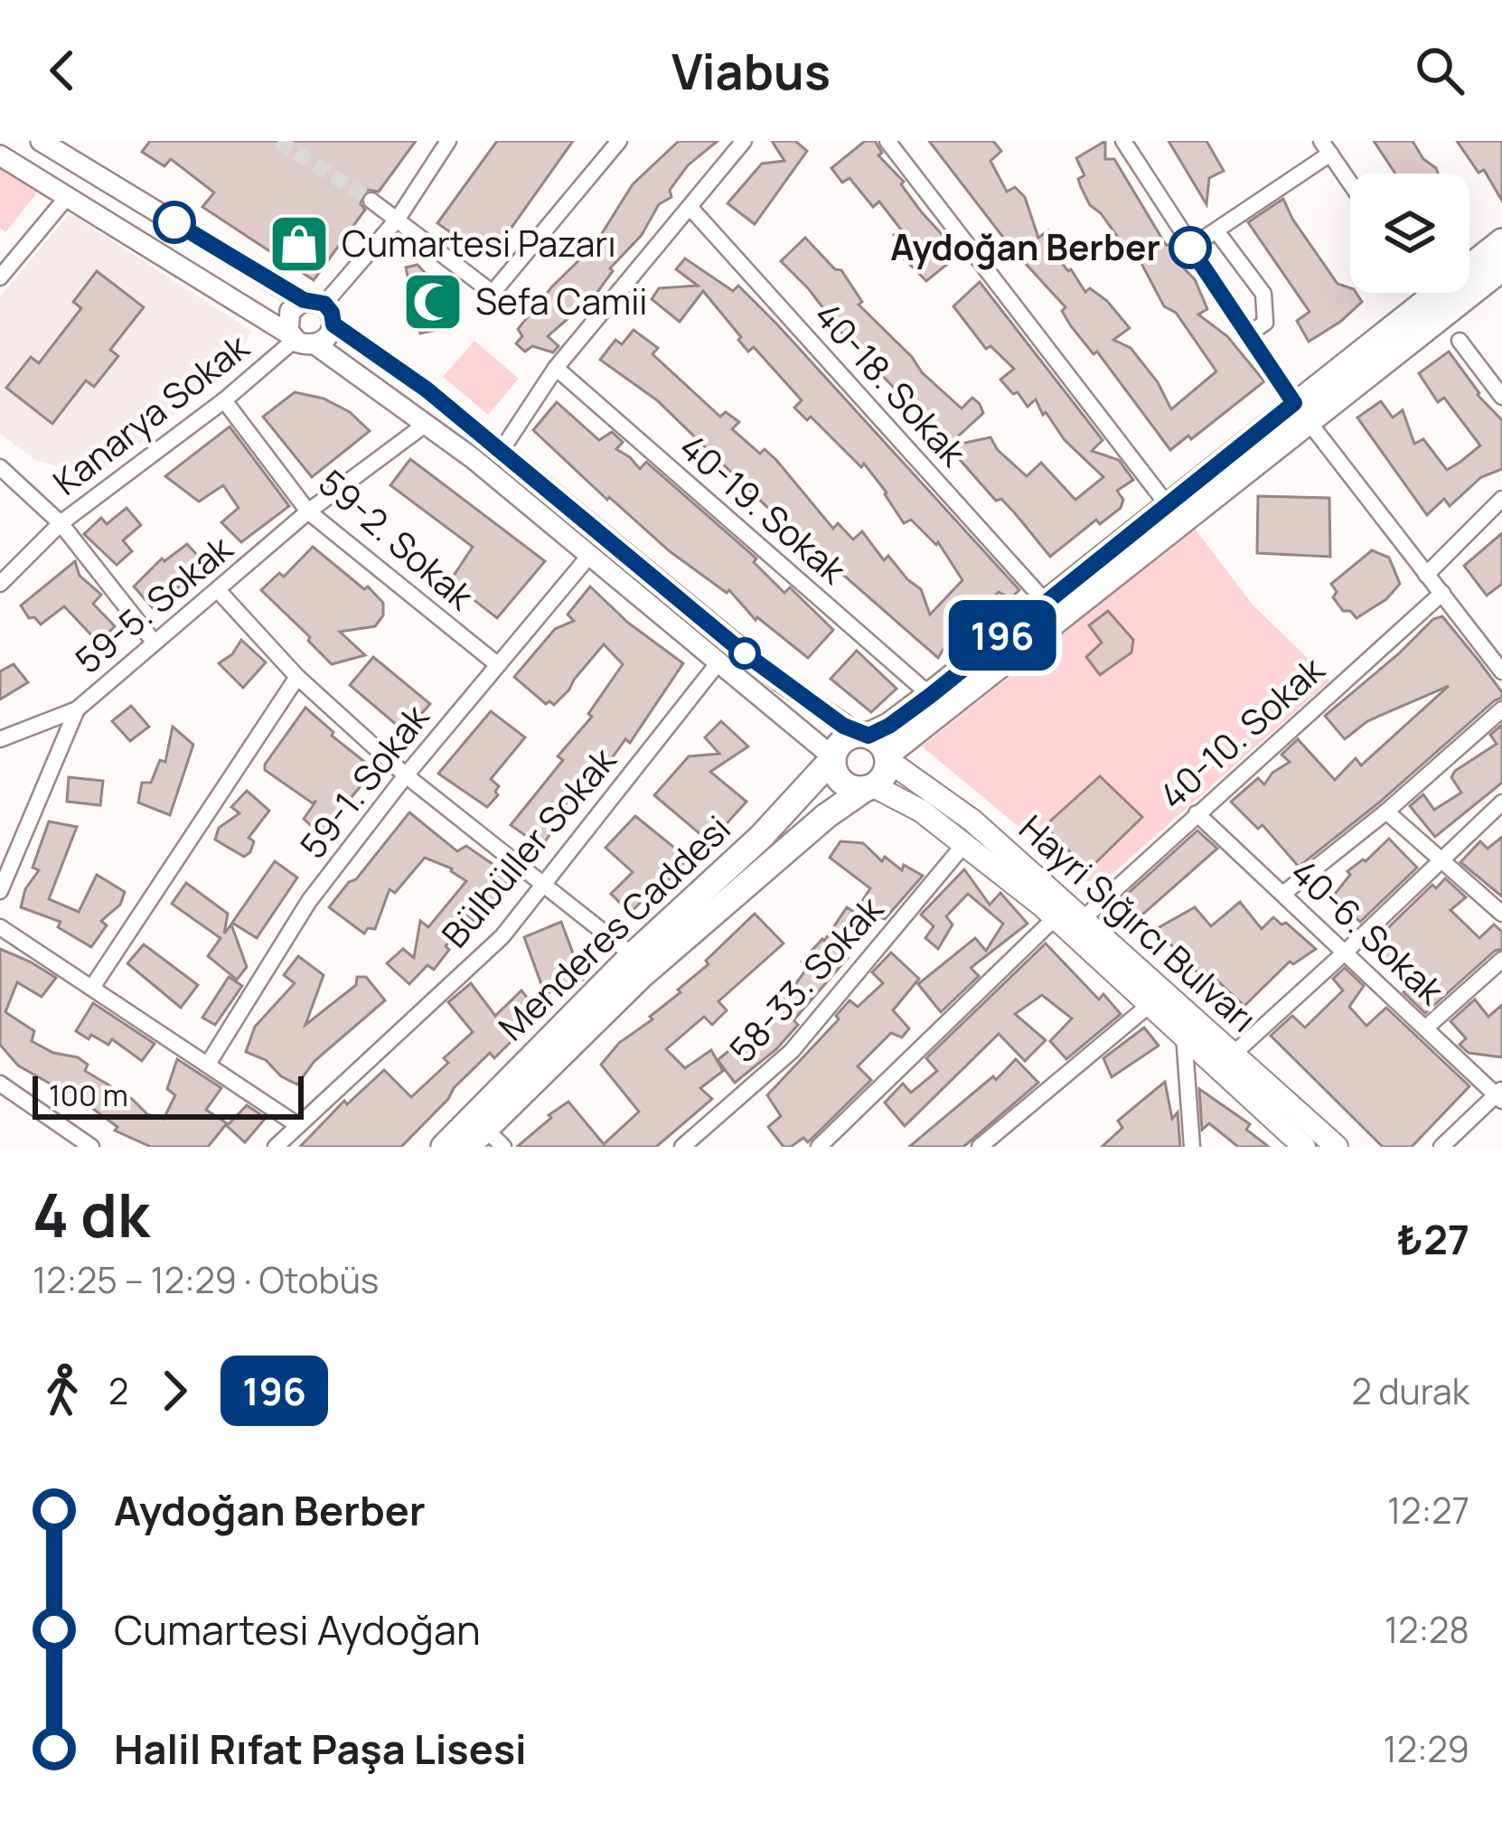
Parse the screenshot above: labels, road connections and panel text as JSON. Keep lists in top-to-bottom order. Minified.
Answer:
{"streets":{"main road":["Hayri Sığırcı Bulvarı","Menderes Caddesi"],"street":["40-18. Sokak","Kanarya Sokak","40-19. Sokak","59-2. Sokak","59-5. Sokak","40-10. Sokak","59-1. Sokak","Bülbüller Sokak","40-6. Sokak","58-33. Sokak"]},"crossings":[["Kanarya Sokak","59-2. Sokak"],["59-2. Sokak","59-5. Sokak"],["59-2. Sokak","59-1. Sokak"],["40-10. Sokak","Hayri Sığırcı Bulvarı"],["40-10. Sokak","40-6. Sokak"],["Hayri Sığırcı Bulvarı","Menderes Caddesi"],["Hayri Sığırcı Bulvarı","58-33. Sokak"]],"places":{"shop":["Cumartesi Pazarı"],"other":["Aydoğan Berber"],"mosque":["Sefa Camii"]},"lines":["bus line 196"],"scale_bar":"100 m","page":{"header":"Viabus","on_map":"196","scale":"100 m","heading":["4 dk","12:25 – 12:29 · Otobüs","₺27"],"legs":["2","196","2 durak"],"list":[{"name":"Aydoğan Berber","value":"12:27"},{"name":"Cumartesi Aydoğan","value":"12:28"},{"name":"Halil Rıfat Paşa Lisesi","value":"12:29"}]}}
